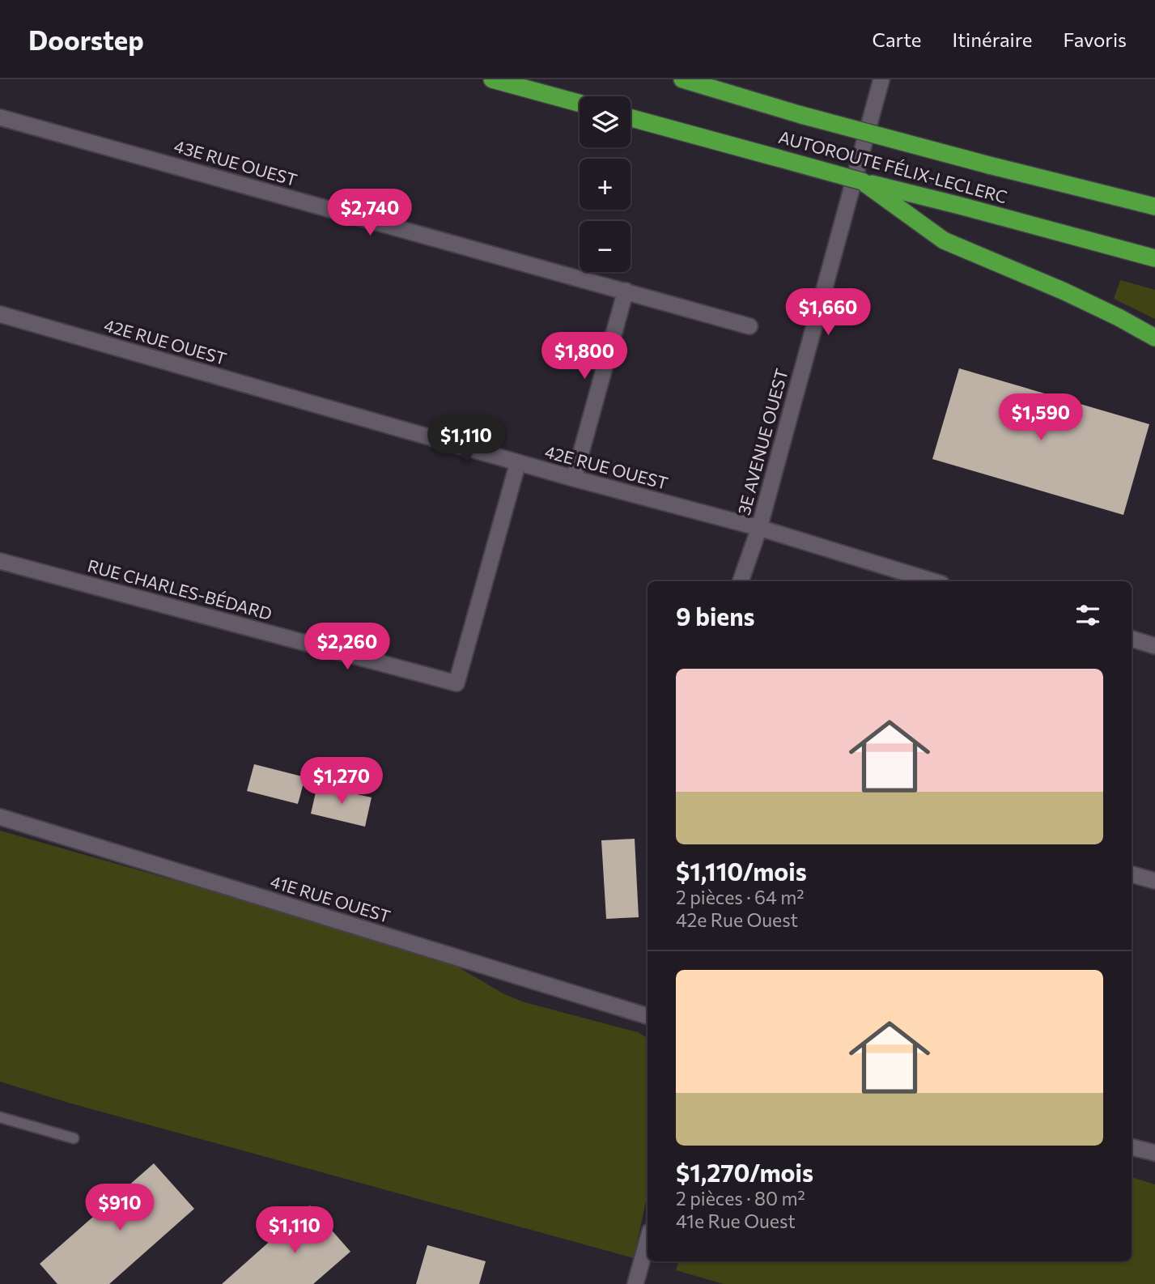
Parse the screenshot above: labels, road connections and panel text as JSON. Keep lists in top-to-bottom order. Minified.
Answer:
{"streets":{"highway":["AUTOROUTE FÉLIX-LECLERC"],"street":["43E RUE OUEST","42E RUE OUEST","3E AVENUE OUEST","RUE CHARLES-BÉDARD","41E RUE OUEST"]},"crossings":[["42E RUE OUEST","3E AVENUE OUEST"],["42E RUE OUEST","RUE CHARLES-BÉDARD"]],"page":{"header":"Doorstep","nav":["Carte","Itinéraire","Favoris"],"map_buttons":["+","−"],"price":["$2,740","$1,660","$1,800","$1,590","$1,110","$2,260","$1,270","$910","$1,110"],"heading":"9 biens","list":[{"name":"$1,110/mois","note":"2 pièces · 64 m² · 42e Rue Ouest"},{"name":"$1,270/mois","note":"2 pièces · 80 m² · 41e Rue Ouest"}]}}
